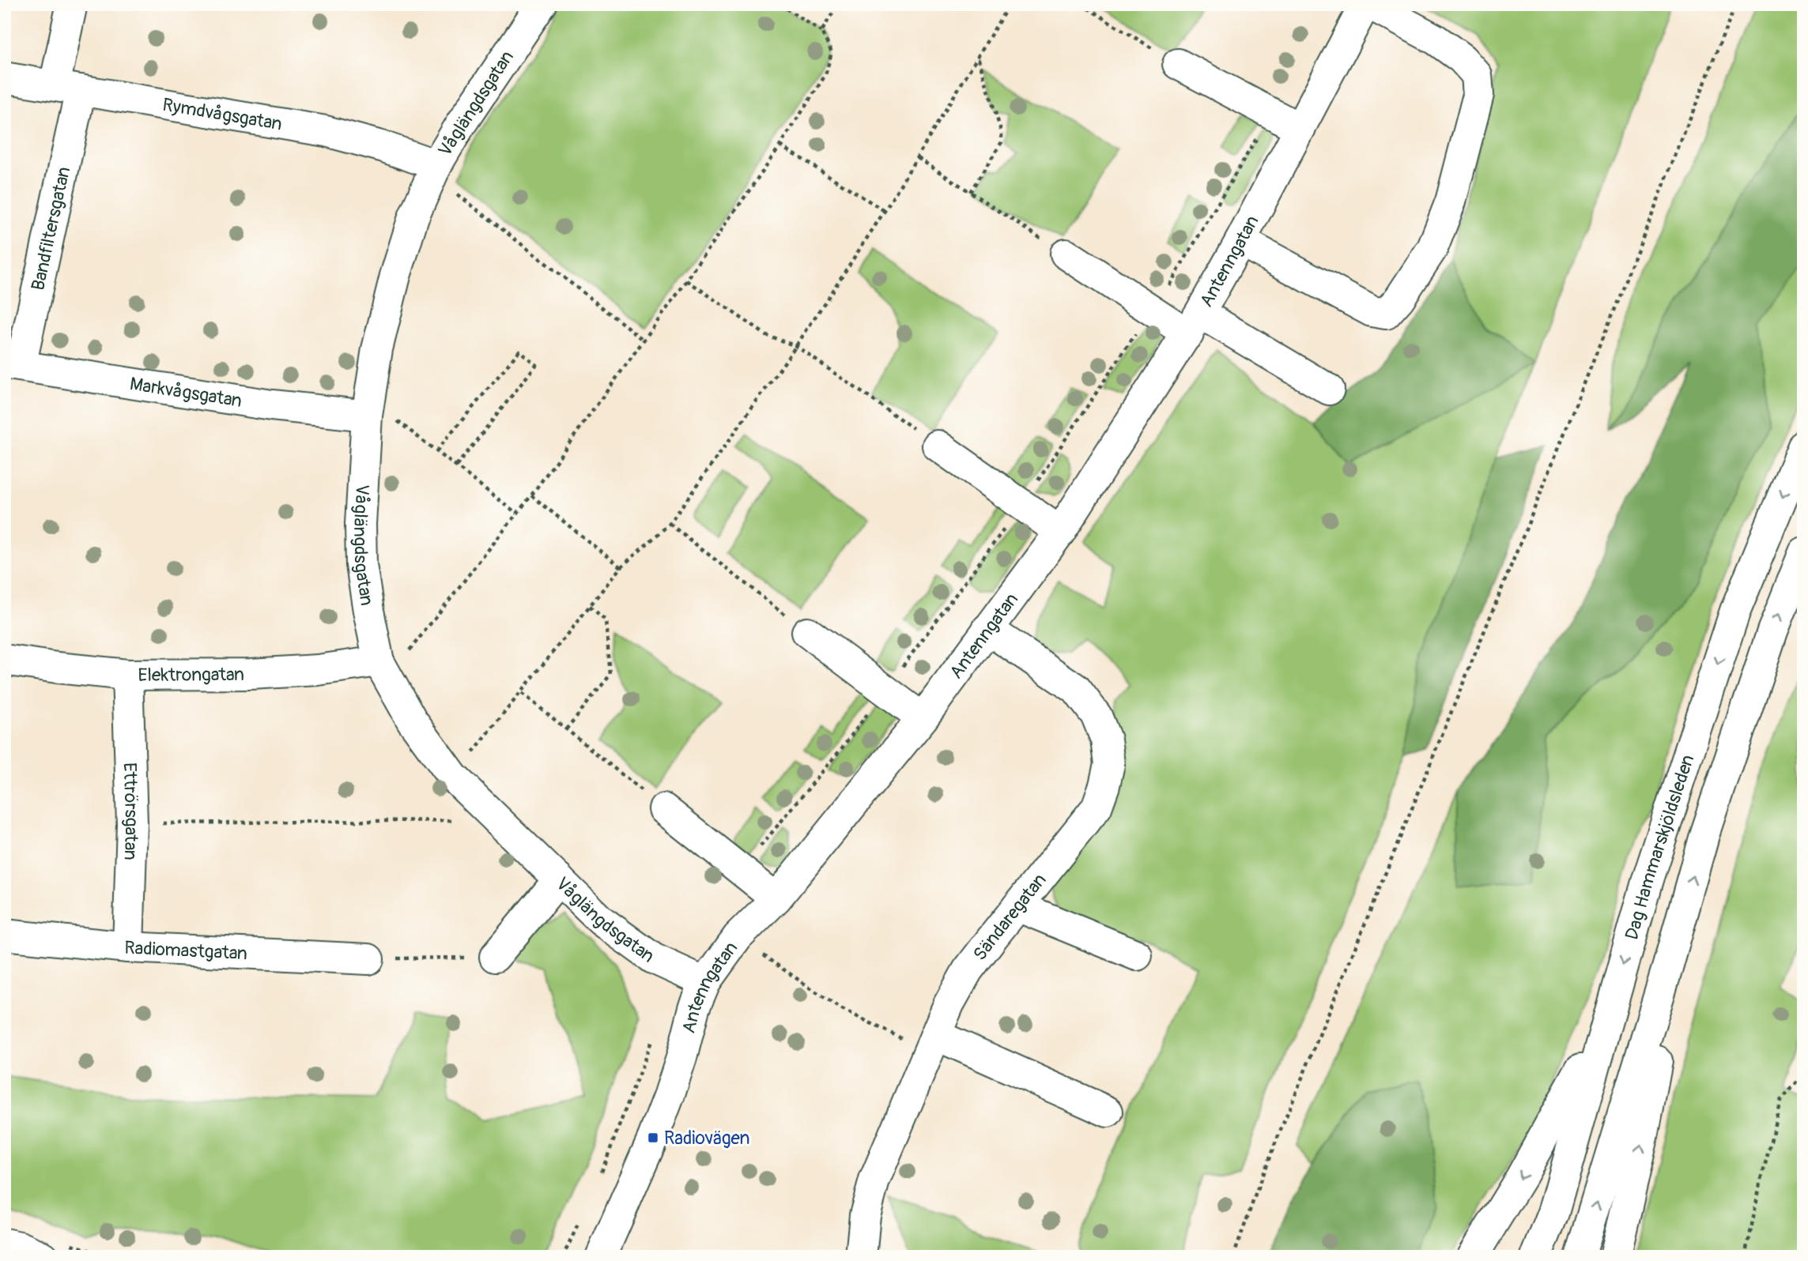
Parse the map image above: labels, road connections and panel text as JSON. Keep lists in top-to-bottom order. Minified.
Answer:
{"streets":{"street":["Våglängdsgatan","Rymdvågsgatan","Bandfiltersgatan","Antenngatan","Markvågsgatan","Elektrongatan","Ettrörsgatan","Dag Hammarskjöldsleden","Sändaregatan","Radiomastgatan"]},"crossings":[["Våglängdsgatan","Rymdvågsgatan"],["Våglängdsgatan","Antenngatan"],["Våglängdsgatan","Markvågsgatan"],["Våglängdsgatan","Elektrongatan"],["Rymdvågsgatan","Bandfiltersgatan"],["Bandfiltersgatan","Markvågsgatan"],["Antenngatan","Sändaregatan"],["Elektrongatan","Ettrörsgatan"],["Ettrörsgatan","Radiomastgatan"]],"places":{"transit":["Radiovägen"]}}
